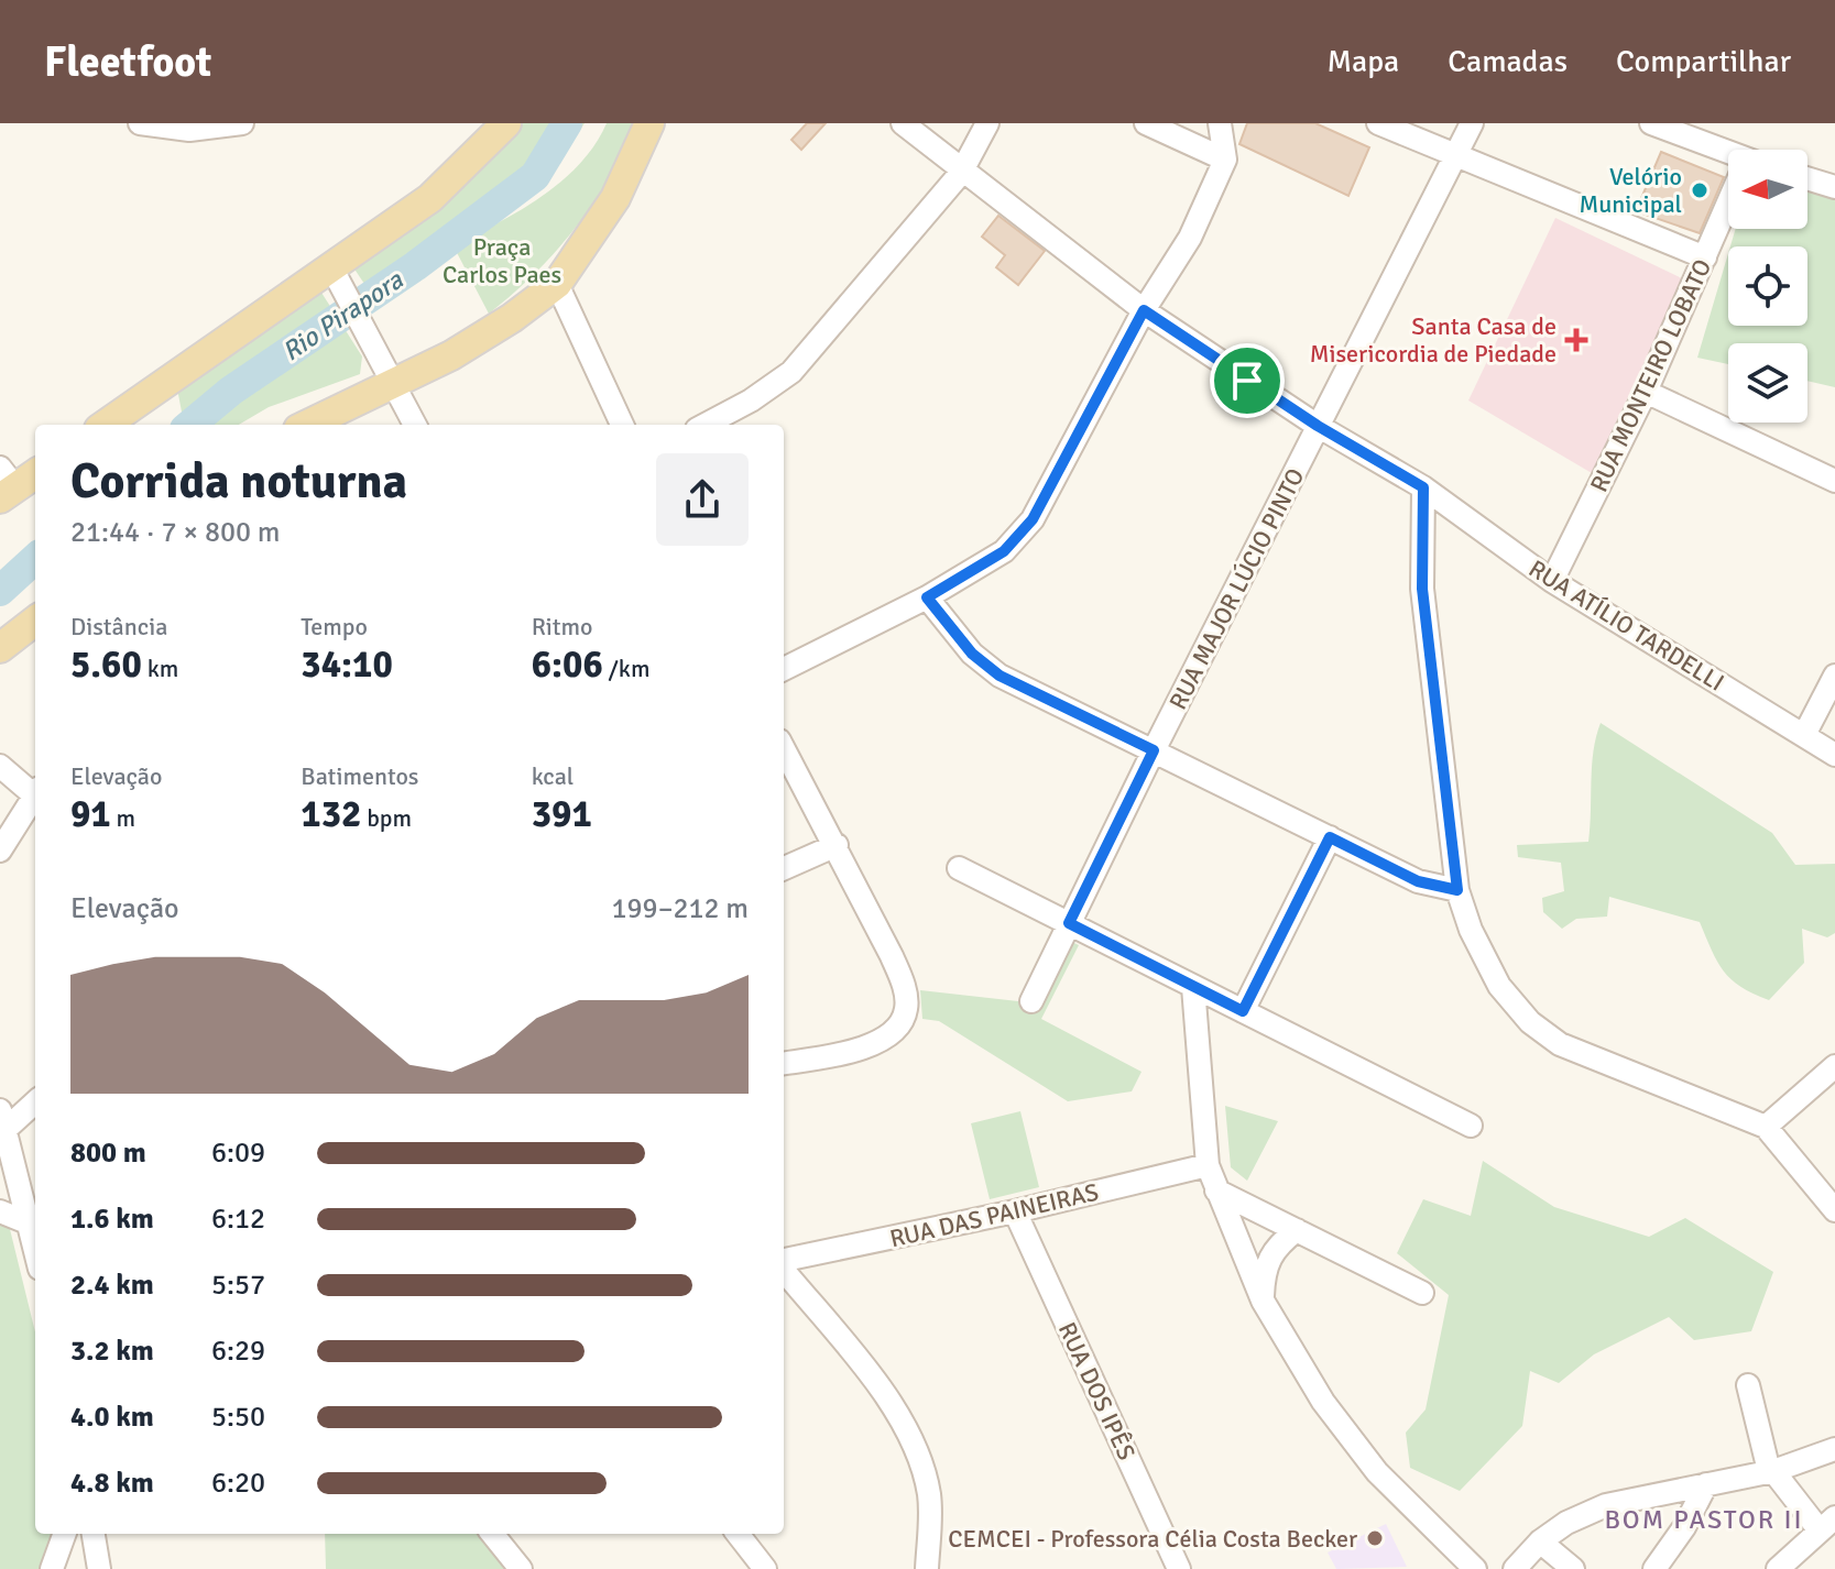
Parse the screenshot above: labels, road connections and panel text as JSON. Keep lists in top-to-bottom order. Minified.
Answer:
{"streets":{"street":["RUA MONTEIRO LOBATO","RUA MAJOR LÚCIO PINTO","RUA ATÍLIO TARDELLI","RUA DAS PAINEIRAS","RUA DOS IPÊS"]},"crossings":[["RUA MONTEIRO LOBATO","RUA ATÍLIO TARDELLI"],["RUA MAJOR LÚCIO PINTO","RUA ATÍLIO TARDELLI"],["RUA DAS PAINEIRAS","RUA DOS IPÊS"]],"districts":["BOM PASTOR II"],"water":["Rio Pirapora"],"parks":["Praça Carlos Paes"],"places":{"other":["Velório Municipal","CEMCEI - Professora Célia Costa Becker"],"health":["Santa Casa de Misericordia de Piedade"]},"north":"left","page":{"header":"Fleetfoot","nav":["Mapa","Camadas","Compartilhar"],"heading":["Corrida noturna","21:44 · 7 × 800 m"],"stats":[["Distância","5.60 km"],["Tempo","34:10"],["Ritmo","6:06 /km"],["Elevação","91 m"],["Batimentos","132 bpm"],["kcal","391"]],"chart":["Elevação","199–212 m"],"list":[{"name":"800 m","note":"6:09"},{"name":"1.6 km","note":"6:12"},{"name":"2.4 km","note":"5:57"},{"name":"3.2 km","note":"6:29"},{"name":"4.0 km","note":"5:50"},{"name":"4.8 km","note":"6:20"}]}}
